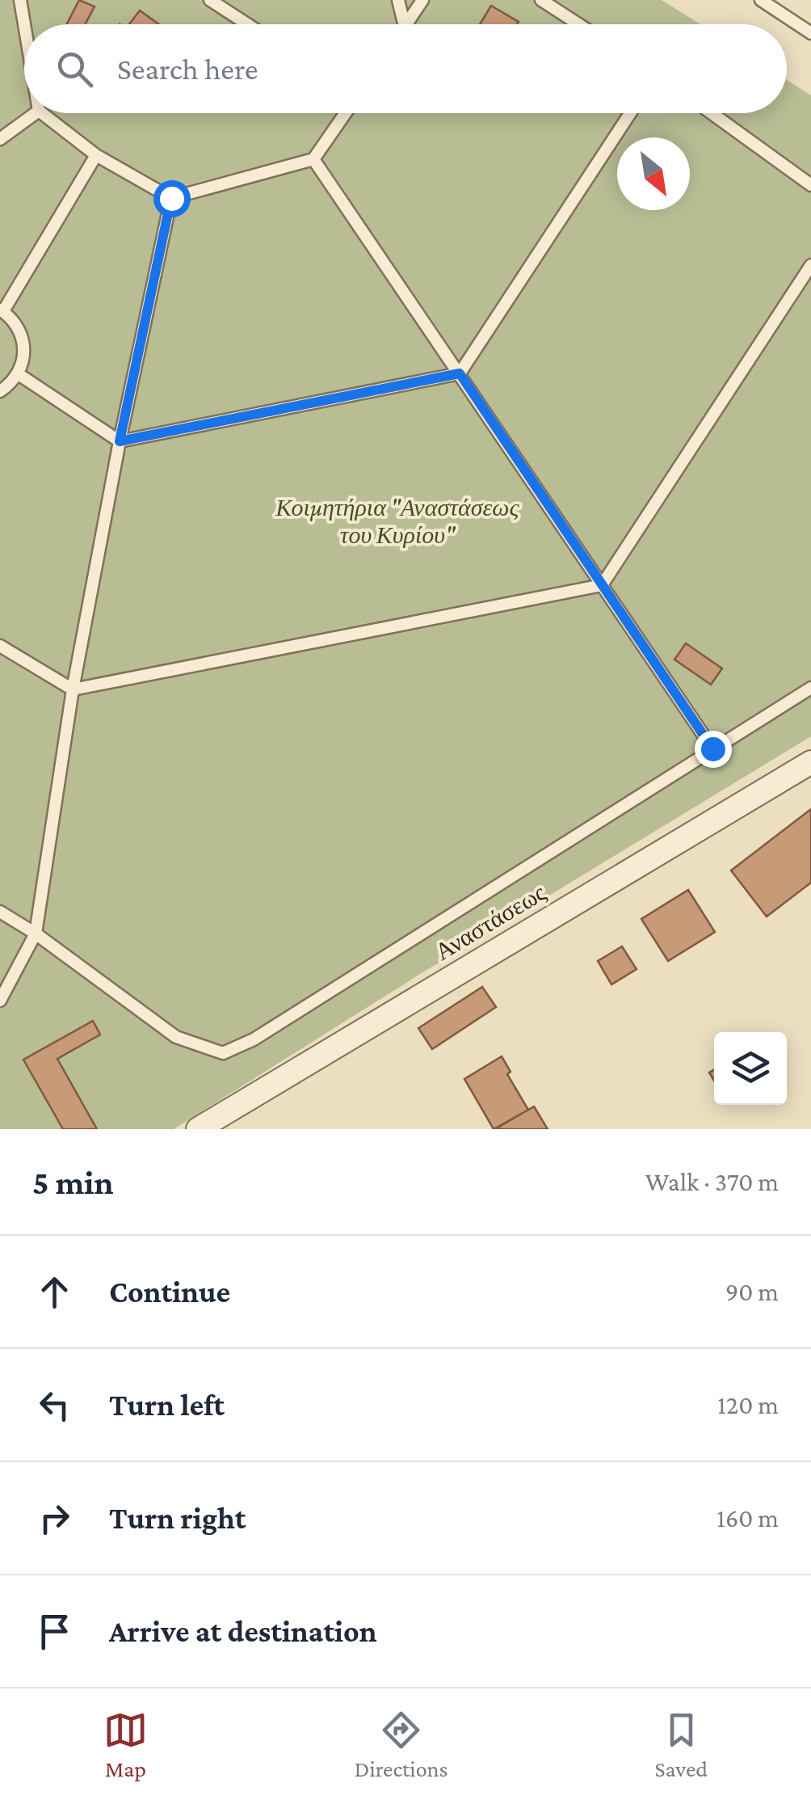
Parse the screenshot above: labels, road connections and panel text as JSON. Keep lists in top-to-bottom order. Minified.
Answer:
{"streets":{"street":["Αναστάσεως"]},"parks":["Κοιμητήρια \"Αναστάσεως του Κυρίου\""],"north":"bottom right","page":{"search":"Search here","heading":["5 min","Walk · 370 m"],"list":[["Continue","90 m"],["Turn left","120 m"],["Turn right","160 m"],"Arrive at destination"],"nav":["Map","Directions","Saved"]}}
